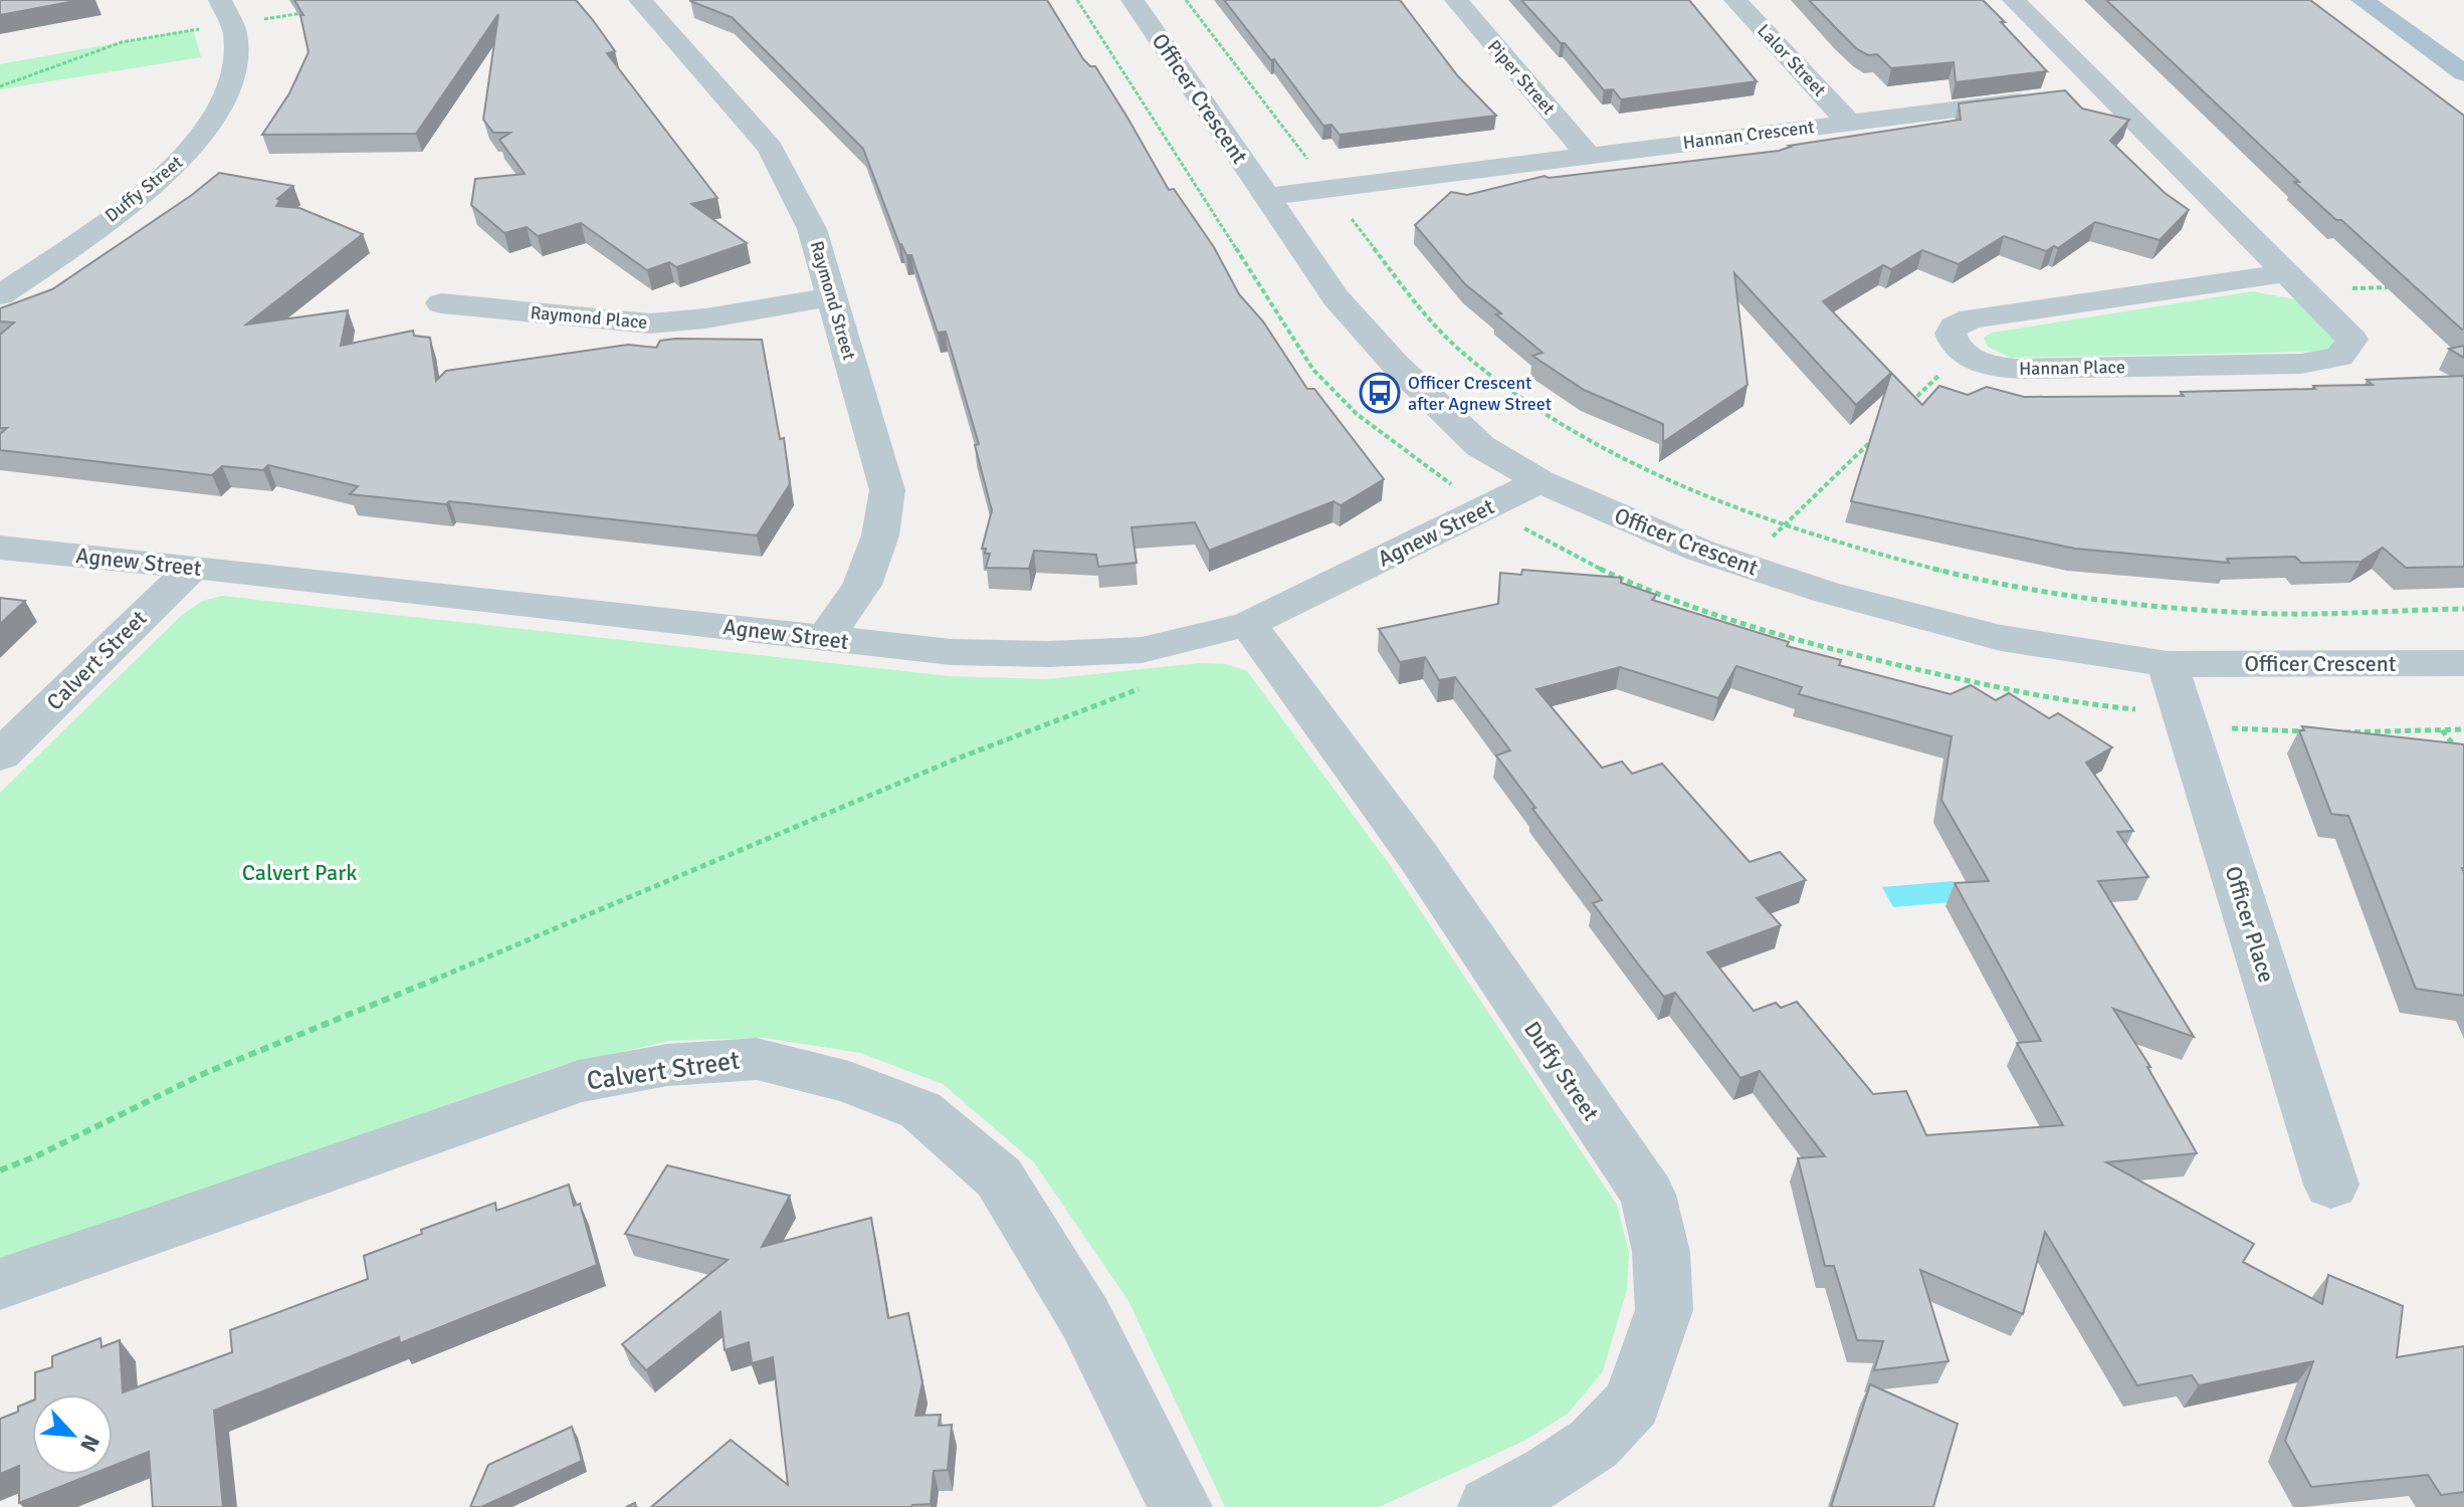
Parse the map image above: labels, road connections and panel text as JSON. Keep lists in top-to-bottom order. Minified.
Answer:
{"streets":{"street":["Lalor Street","Piper Street","Officer Crescent","Hannan Crescent","Duffy Street","Raymond Street","Raymond Place","Hannan Place","Agnew Street","Calvert Street","Officer Place"]},"crossings":[["Lalor Street","Hannan Crescent"],["Piper Street","Hannan Crescent"],["Officer Crescent","Hannan Crescent"],["Officer Crescent","Agnew Street"],["Officer Crescent","Officer Place"],["Duffy Street","Agnew Street"],["Raymond Street","Raymond Place"],["Raymond Street","Agnew Street"],["Agnew Street","Calvert Street"]],"parks":["Calvert Park"],"places":{"bus stop":["Officer Crescent after Agnew Street"]},"north":"bottom right"}
